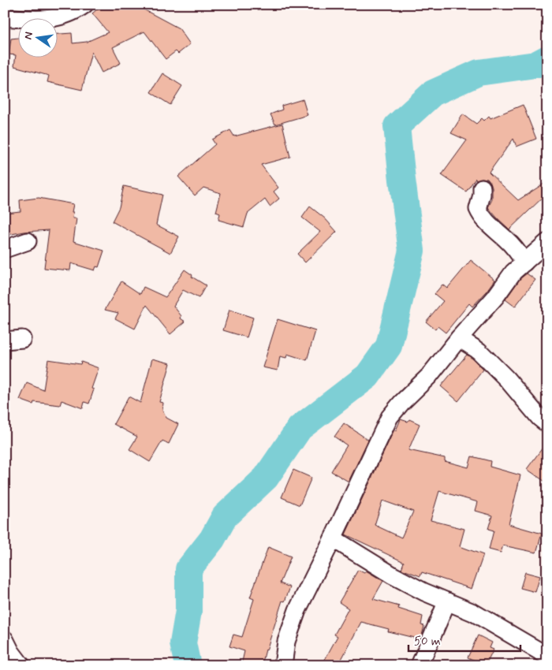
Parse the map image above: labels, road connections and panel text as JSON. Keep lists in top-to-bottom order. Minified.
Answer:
{"scale_bar":"50 m","north":"left"}
